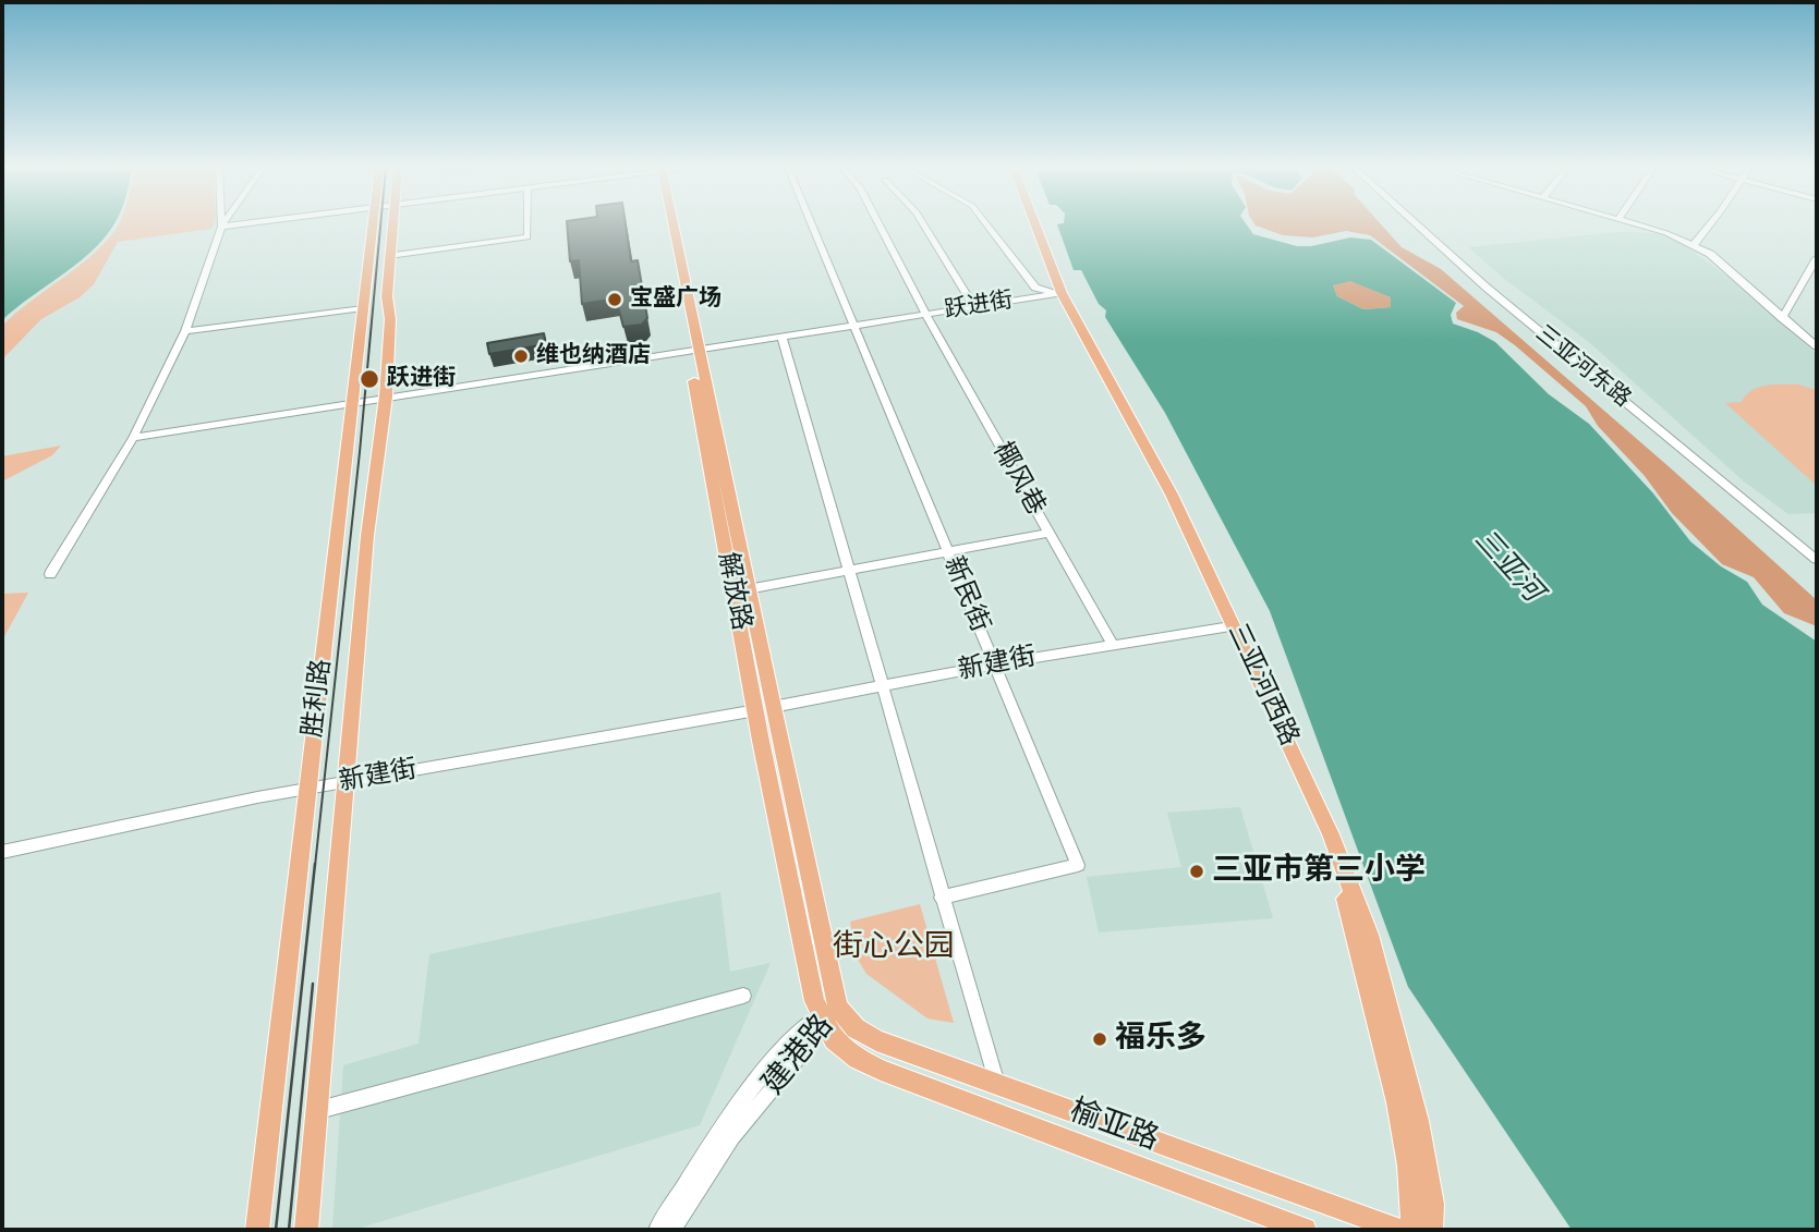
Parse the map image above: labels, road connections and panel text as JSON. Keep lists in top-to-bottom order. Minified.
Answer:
{"streets":{"main road":["解放路","三亚河西路","胜利路","榆亚路"],"street":["跃进街","三亚河东路","椰风巷","新民街","新建街","建港路"]},"crossings":[["跃进街","椰风巷"],["跃进街","解放路"],["跃进街","新民街"],["跃进街","三亚河西路"],["跃进街","胜利路"],["椰风巷","新建街"],["解放路","新建街"],["解放路","建港路"],["解放路","榆亚路"],["新民街","新建街"],["新建街","三亚河西路"],["新建街","胜利路"],["建港路","榆亚路"]],"water":["三亚河"],"parks":["街心公园"],"places":["宝盛广场","维也纳酒店","跃进街","三亚市第三小学","福乐多"]}
